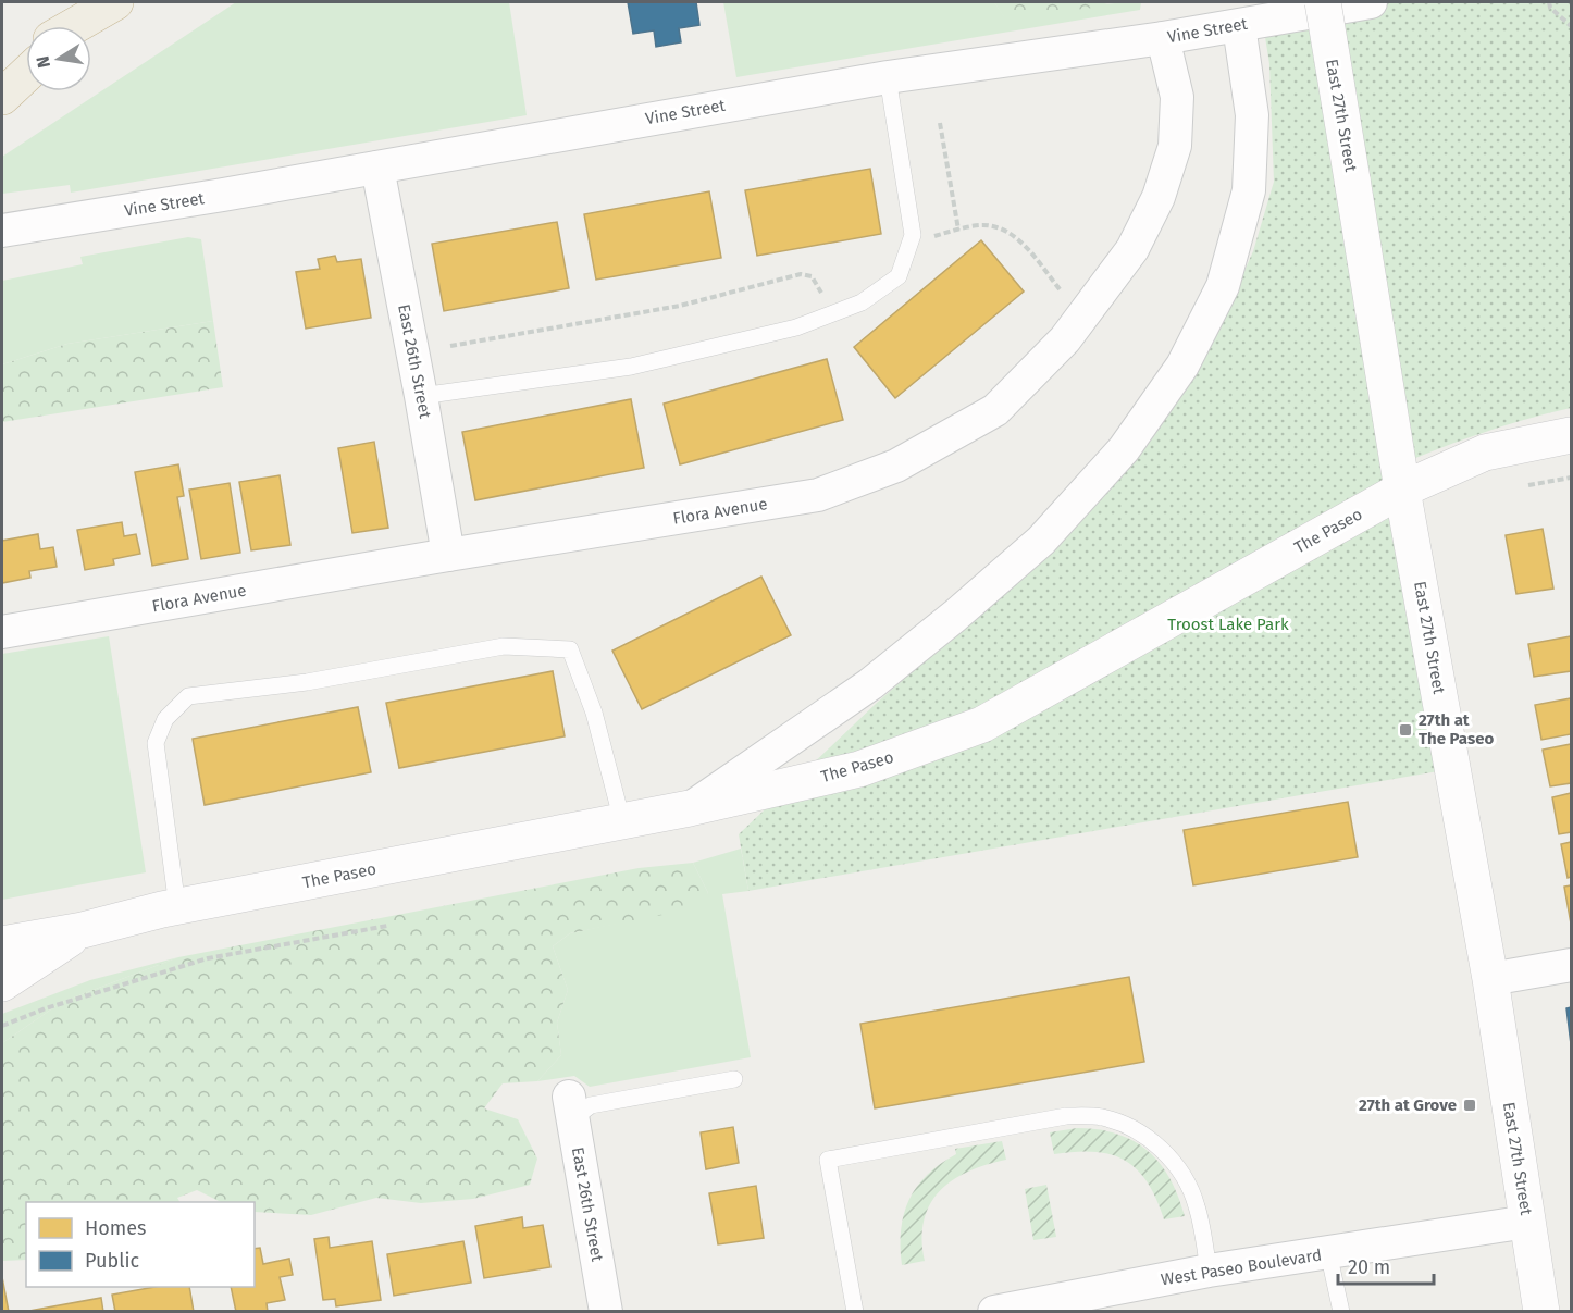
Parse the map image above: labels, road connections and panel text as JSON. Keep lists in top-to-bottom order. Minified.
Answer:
{"streets":{"main road":["East 27th Street","The Paseo"],"street":["Vine Street","East 26th Street","Flora Avenue","West Paseo Boulevard"]},"crossings":[["Vine Street","East 26th Street"],["Vine Street","Flora Avenue"],["East 27th Street","The Paseo"],["East 27th Street","West Paseo Boulevard"],["East 26th Street","Flora Avenue"]],"parks":["Troost Lake Park"],"places":{"transit":["27th at The Paseo","27th at Grove"]},"legend":["Homes","Public"],"scale_bar":"20 m","north":"left"}
